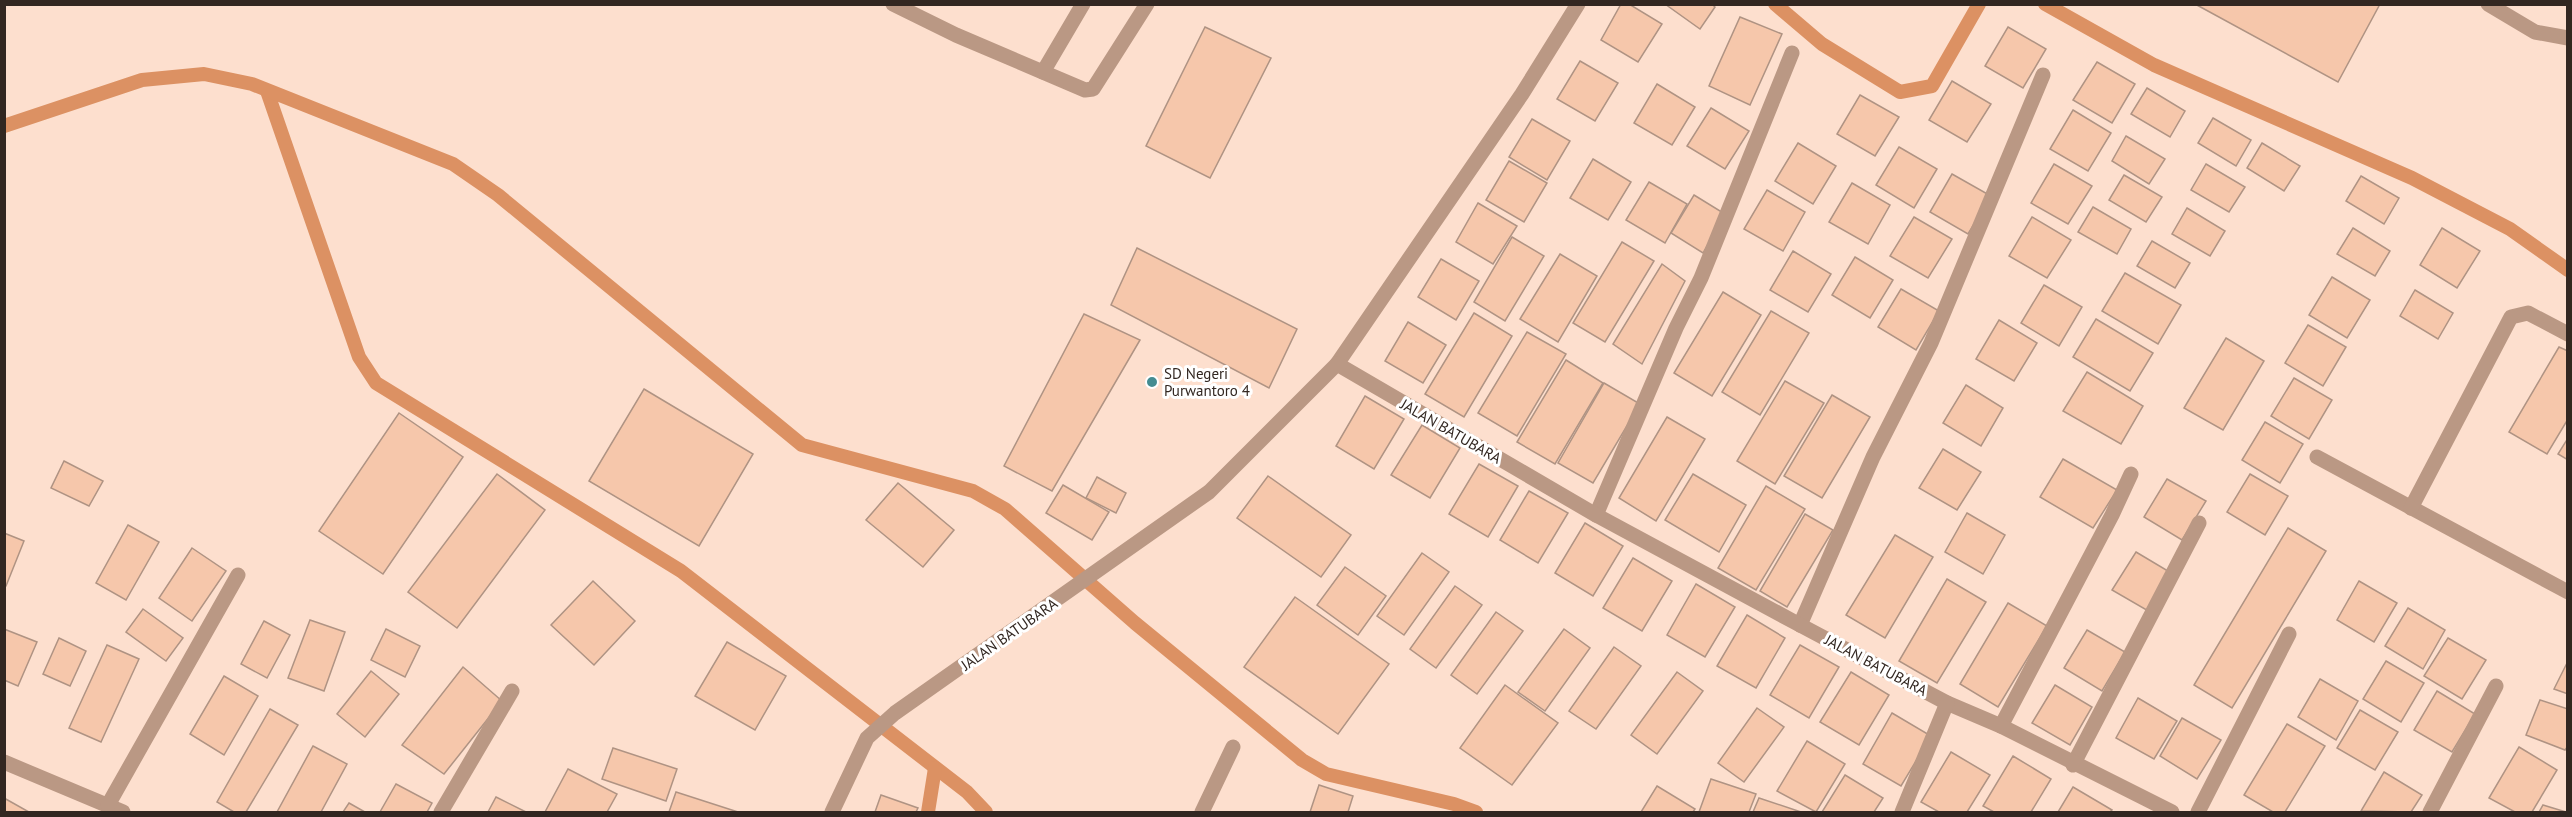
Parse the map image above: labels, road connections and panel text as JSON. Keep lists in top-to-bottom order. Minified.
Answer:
{"streets":{"street":["JALAN BATUBARA"]},"places":["SD Negeri Purwantoro 4"]}
